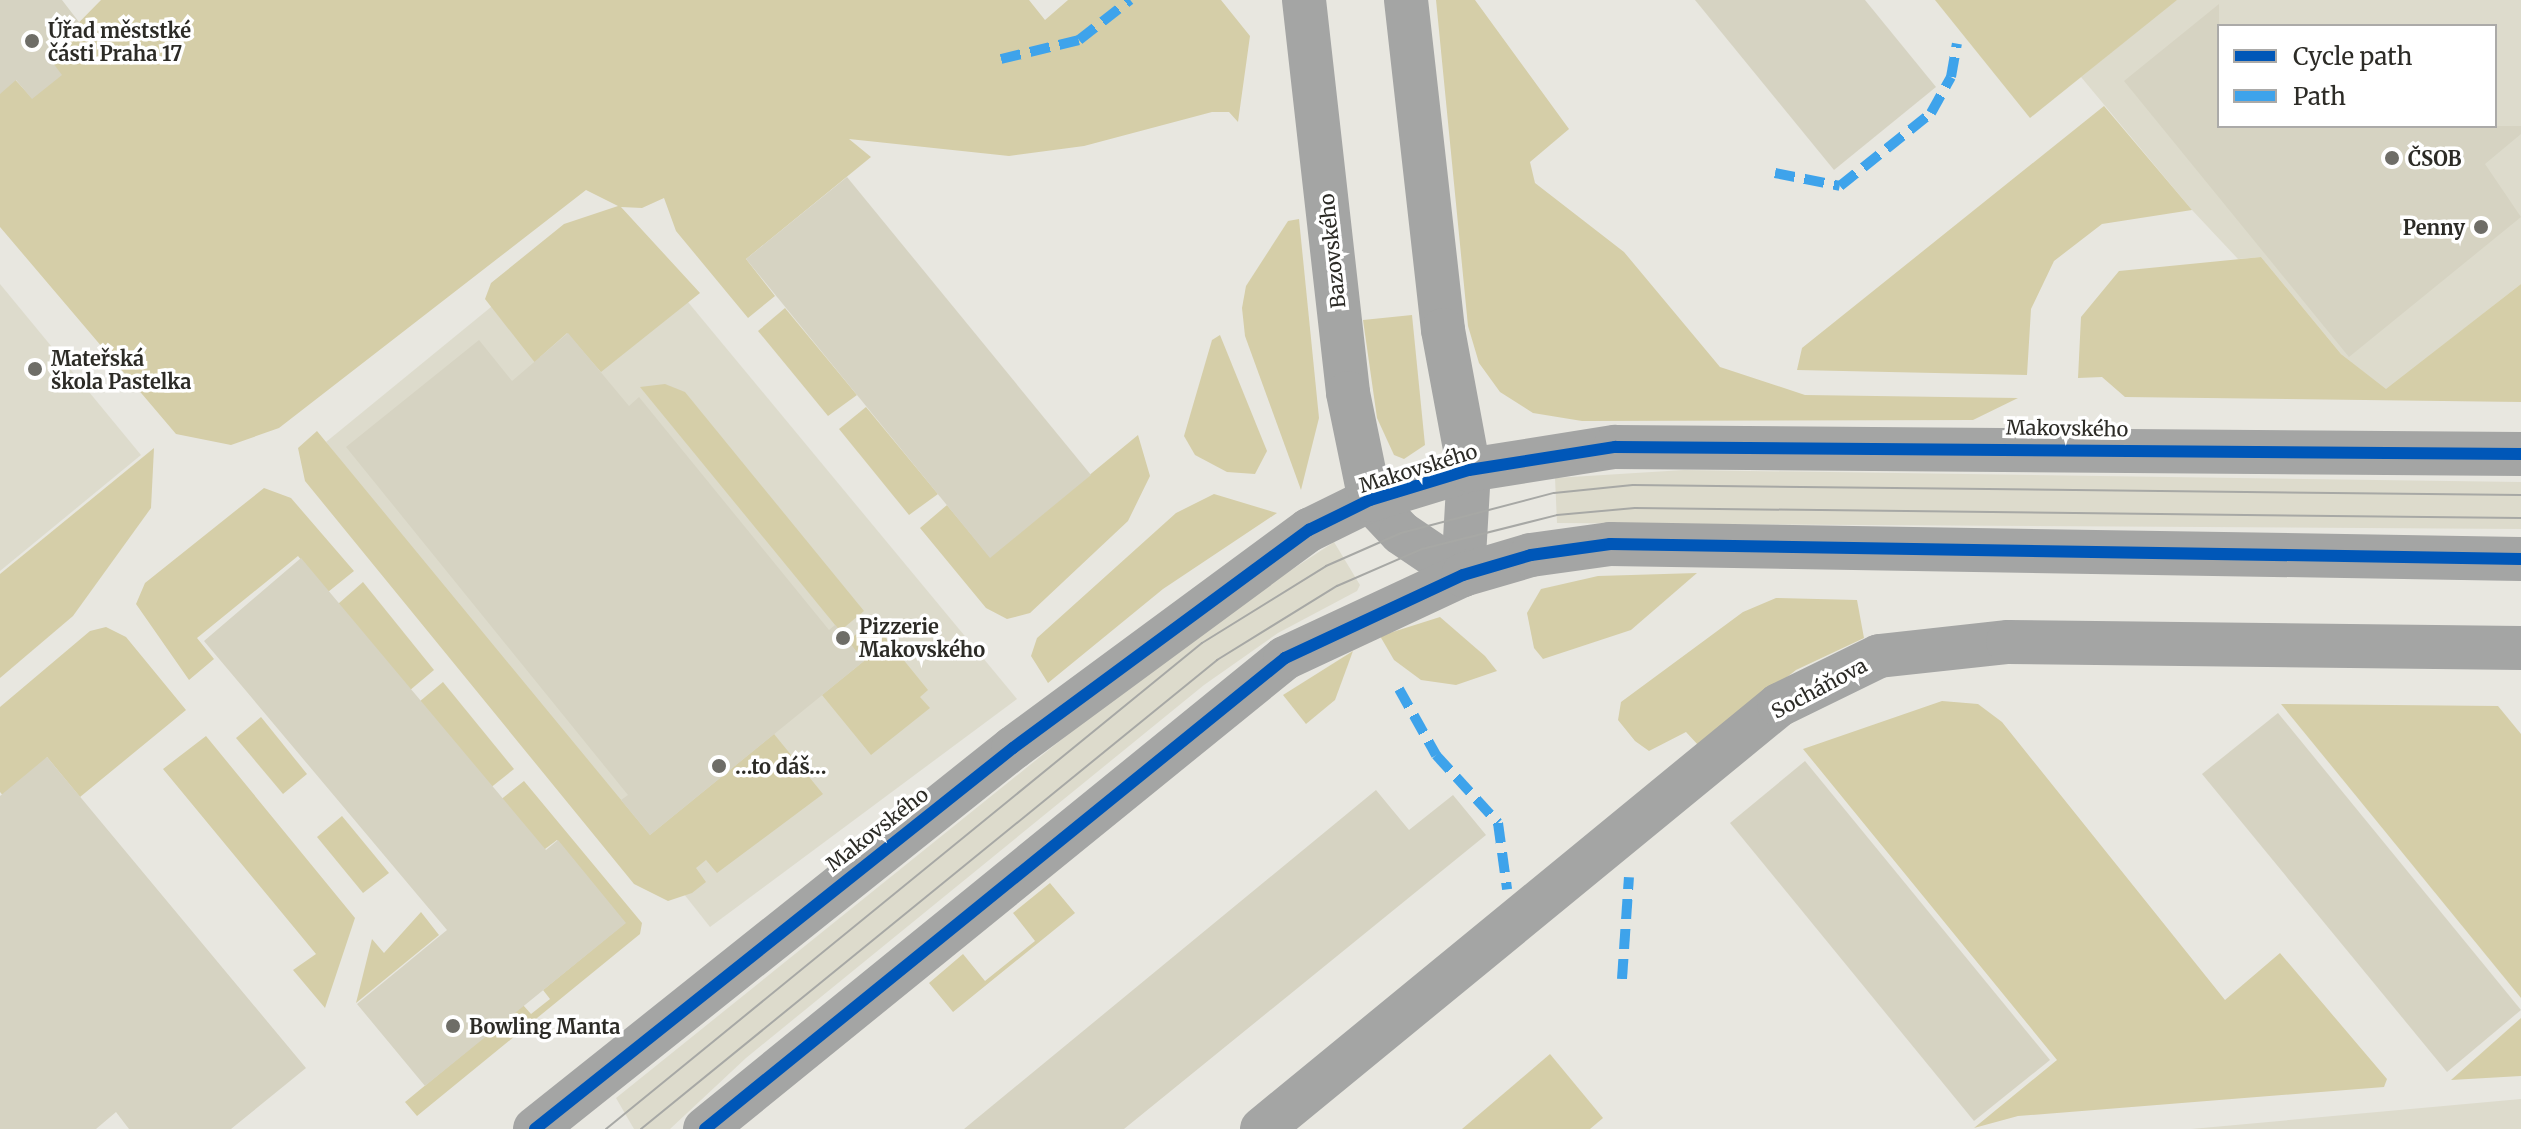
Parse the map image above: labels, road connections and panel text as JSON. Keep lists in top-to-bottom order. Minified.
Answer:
{"streets":{"street":["Bazovského","Makovského","Socháňova"]},"crossings":[["Bazovského","Makovského"]],"places":["Úřad měststké části Praha 17","ČSOB","Penny","Mateřská škola Pastelka","Pizzerie Makovského","…to dáš…","Bowling Manta"],"legend":["Cycle path","Path"]}
